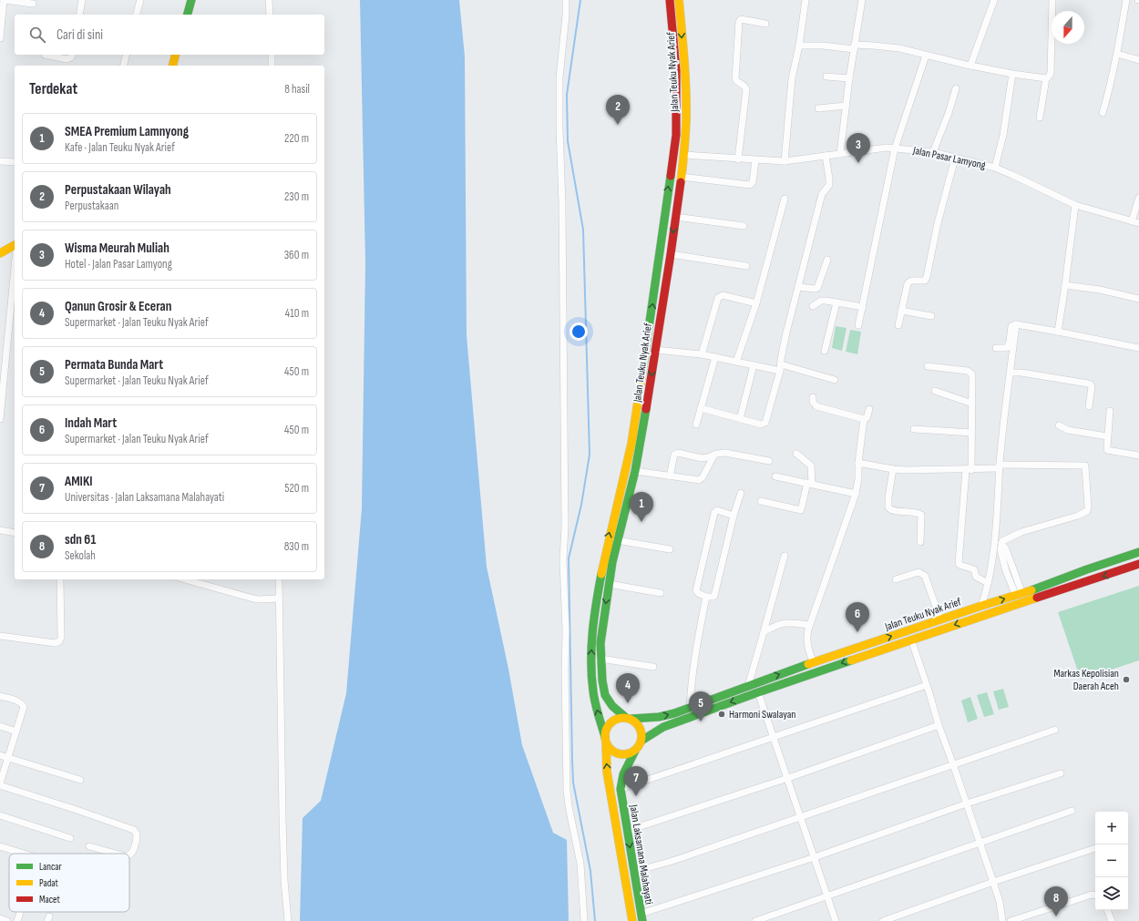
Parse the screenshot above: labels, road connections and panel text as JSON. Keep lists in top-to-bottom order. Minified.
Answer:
{"streets":{"main road":["Jalan Teuku Nyak Arief","Jalan Laksamana Malahayati"],"street":["Jalan Pasar Lamyong"]},"crossings":[["Jalan Teuku Nyak Arief","Jalan Pasar Lamyong"],["Jalan Teuku Nyak Arief","Jalan Laksamana Malahayati"]],"places":["Markas Kepolisian Daerah Aceh","Harmoni Swalayan"],"legend":["Lancar","Padat","Macet"],"north":"bottom","page":{"search":"Cari di sini","heading":["Terdekat","8 hasil"],"pins":["2","3","1","6","4","5","7","8"],"list":[{"mark":"1","name":"SMEA Premium Lamnyong","note":"Kafe · Jalan Teuku Nyak Arief","value":"220 m"},{"mark":"2","name":"Perpustakaan Wilayah","note":"Perpustakaan","value":"230 m"},{"mark":"3","name":"Wisma Meurah Muliah","note":"Hotel · Jalan Pasar Lamyong","value":"360 m"},{"mark":"4","name":"Qanun Grosir & Eceran","note":"Supermarket · Jalan Teuku Nyak Arief","value":"410 m"},{"mark":"5","name":"Permata Bunda Mart","note":"Supermarket · Jalan Teuku Nyak Arief","value":"450 m"},{"mark":"6","name":"Indah Mart","note":"Supermarket · Jalan Teuku Nyak Arief","value":"450 m"},{"mark":"7","name":"AMIKI","note":"Universitas · Jalan Laksamana Malahayati","value":"520 m"},{"mark":"8","name":"sdn 61","note":"Sekolah","value":"830 m"}],"map_buttons":["+","−"]}}
